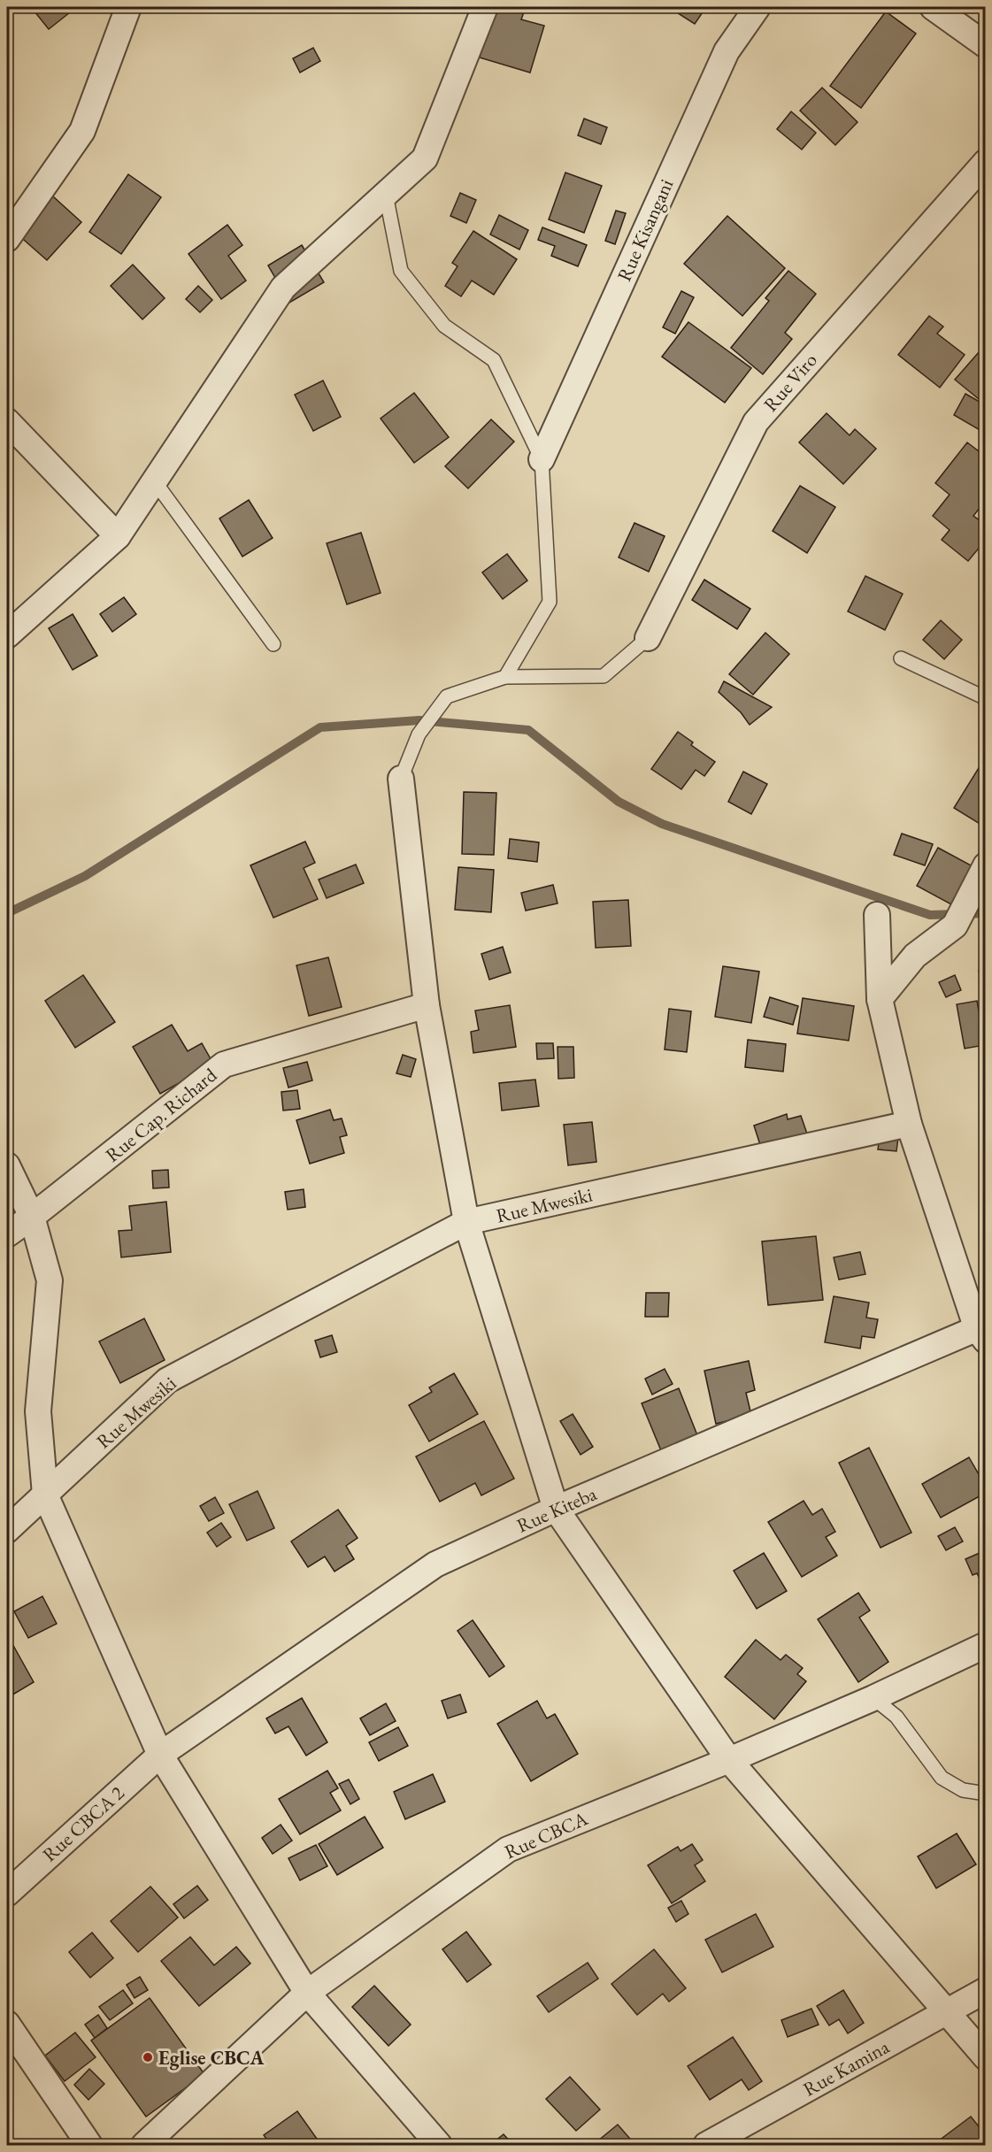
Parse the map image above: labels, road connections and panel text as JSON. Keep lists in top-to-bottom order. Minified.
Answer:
{"streets":{"street":["Rue Kisangani","Rue Viro","Rue Cap. Richard","Rue Mwesiki","Rue Kiteba","Rue CBCA 2","Rue CBCA","Rue Kamina"]},"crossings":[["Rue Kiteba","Rue CBCA 2"]],"places":["Eglise CBCA"]}
